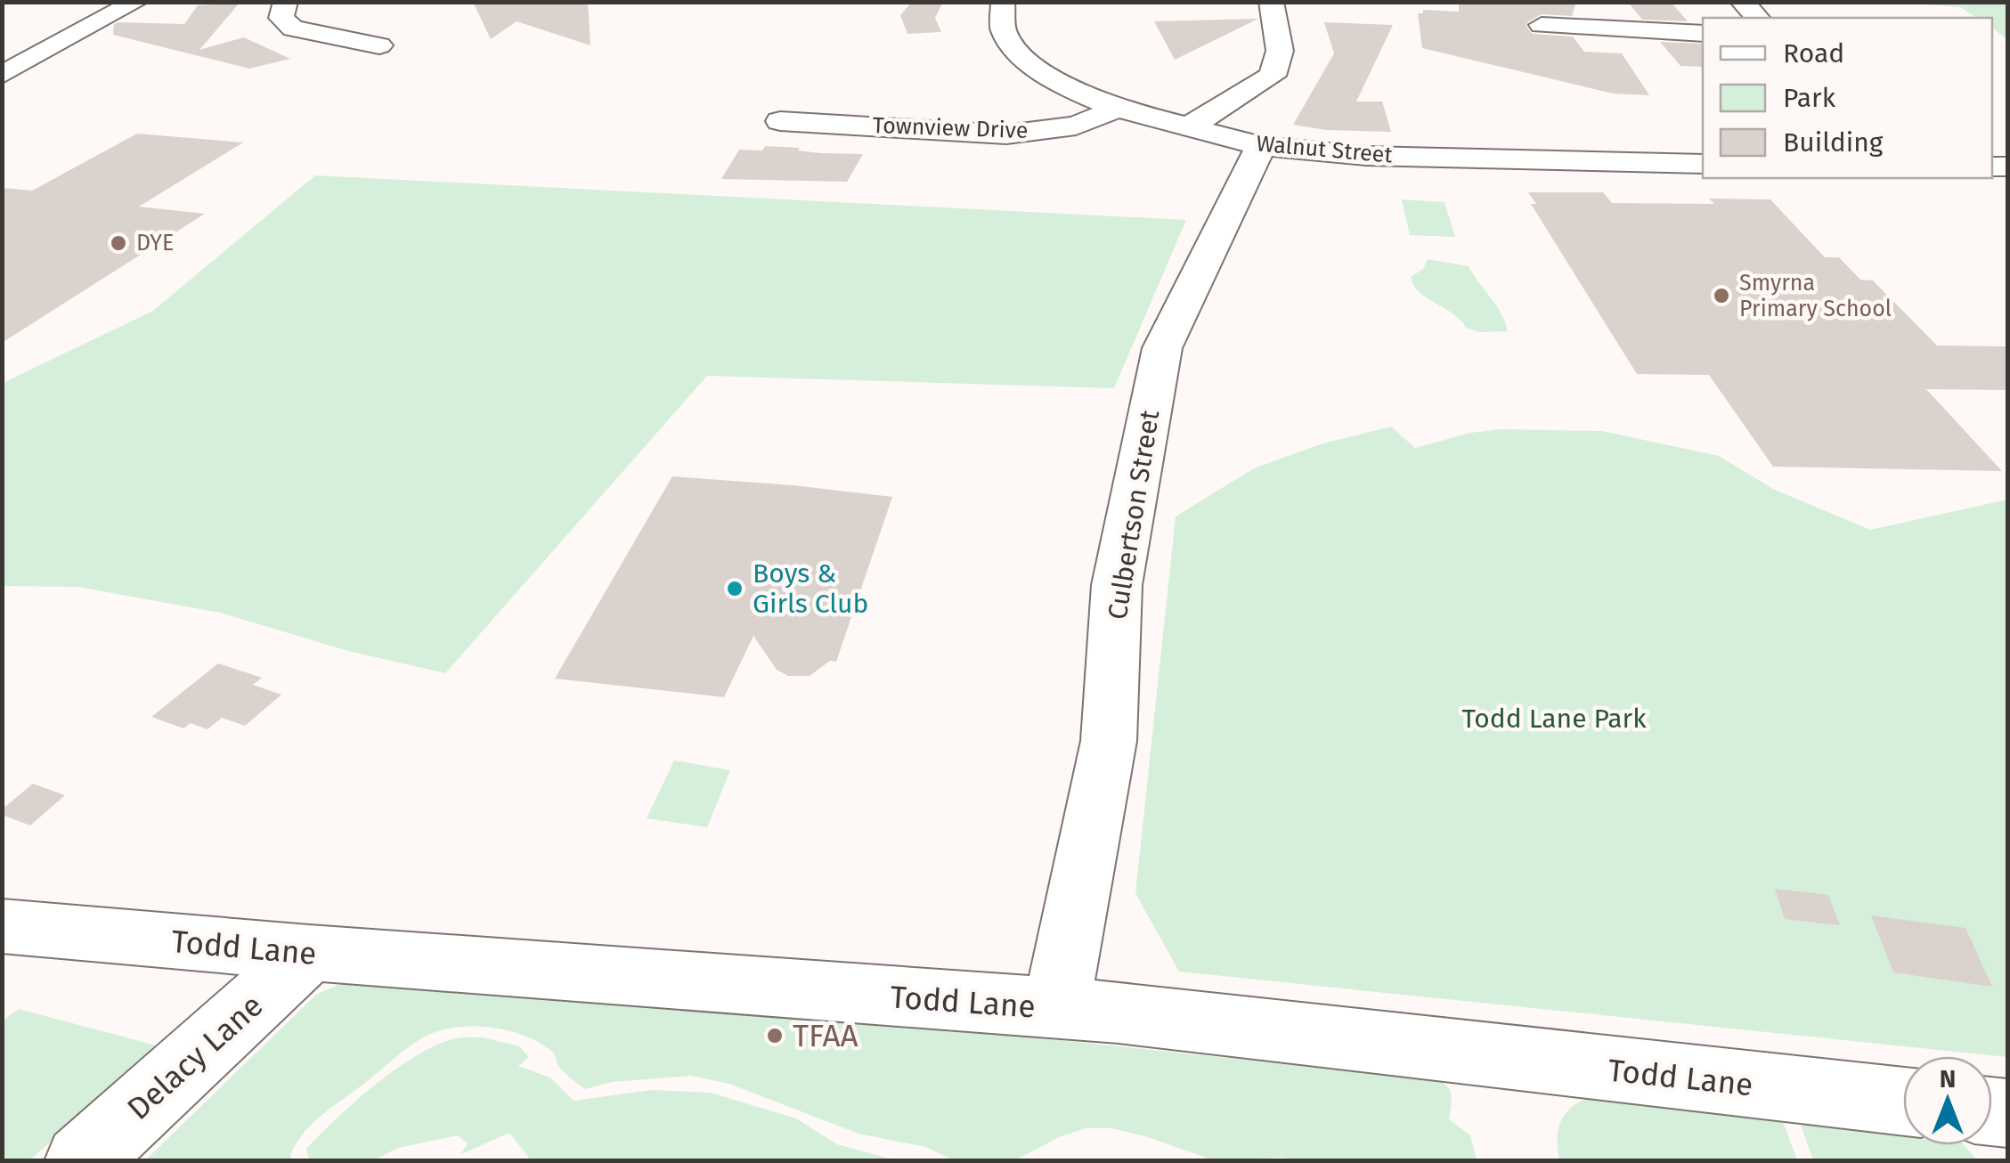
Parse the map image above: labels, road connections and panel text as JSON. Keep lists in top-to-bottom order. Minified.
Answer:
{"streets":{"street":["Townview Drive","Walnut Street","Culbertson Street","Todd Lane","Delacy Lane"]},"crossings":[["Townview Drive","Walnut Street"],["Walnut Street","Culbertson Street"],["Culbertson Street","Todd Lane"],["Todd Lane","Delacy Lane"]],"parks":["Todd Lane Park"],"places":["DYE","Smyrna Primary School","Boys & Girls Club","TFAA"],"legend":["Road","Park","Building"],"north":"top"}
